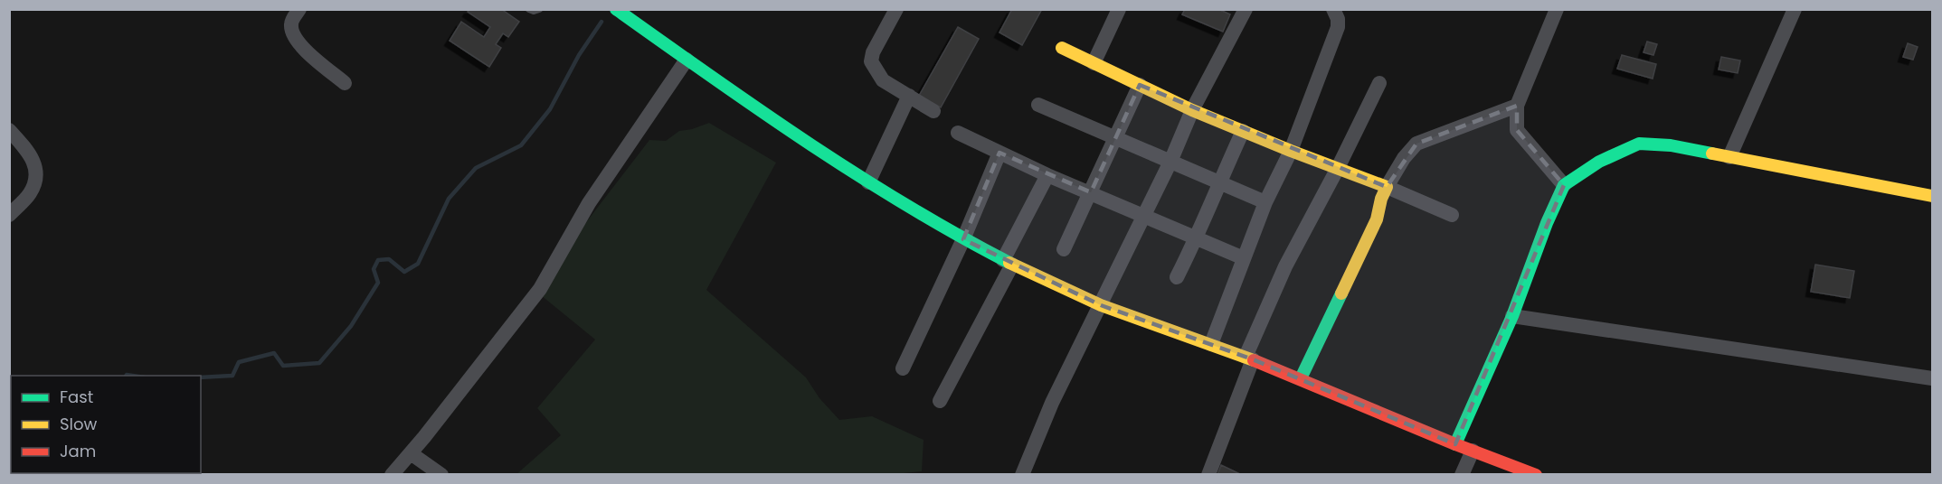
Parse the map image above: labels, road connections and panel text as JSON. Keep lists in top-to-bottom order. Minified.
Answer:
{"legend":["Fast","Slow","Jam"]}
